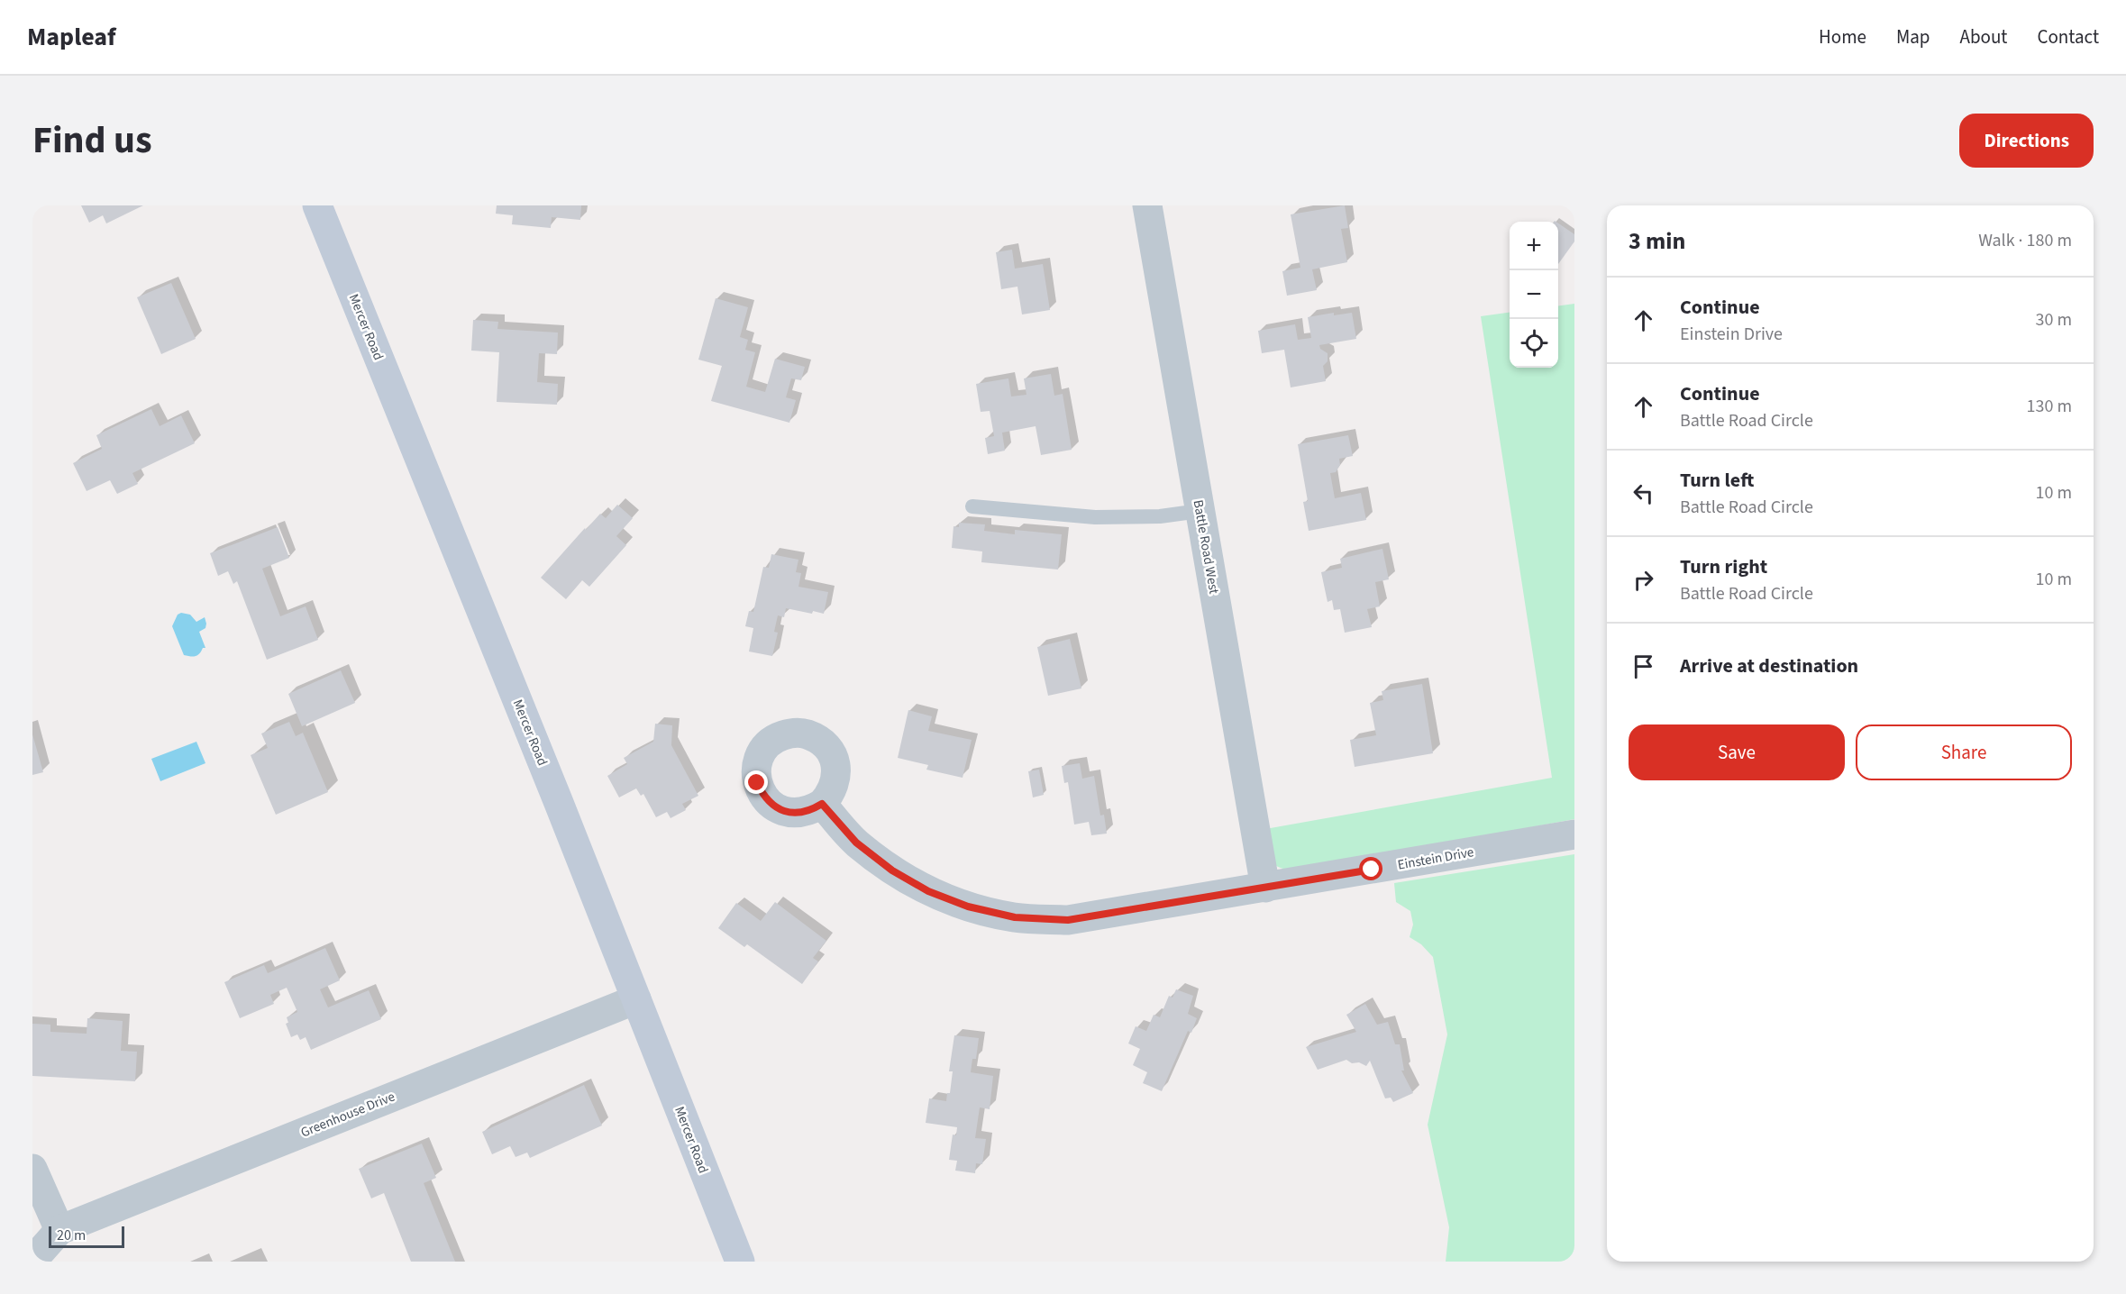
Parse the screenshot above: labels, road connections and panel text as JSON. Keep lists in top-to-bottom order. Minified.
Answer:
{"streets":{"main road":["Mercer Road"],"street":["Battle Road West","Einstein Drive","Greenhouse Drive"]},"crossings":[["Mercer Road","Greenhouse Drive"],["Battle Road West","Einstein Drive"]],"scale_bar":"20 m","page":{"header":"Mapleaf","nav":["Home","Map","About","Contact"],"title":"Find us","buttons":["Directions",["Save","Share"]],"heading":["3 min","Walk · 180 m"],"map_buttons":["+","−"],"list":[["Continue","Einstein Drive","30 m"],["Continue","Battle Road Circle","130 m"],["Turn left","Battle Road Circle","10 m"],["Turn right","Battle Road Circle","10 m"],"Arrive at destination"],"scale":"20 m"}}
